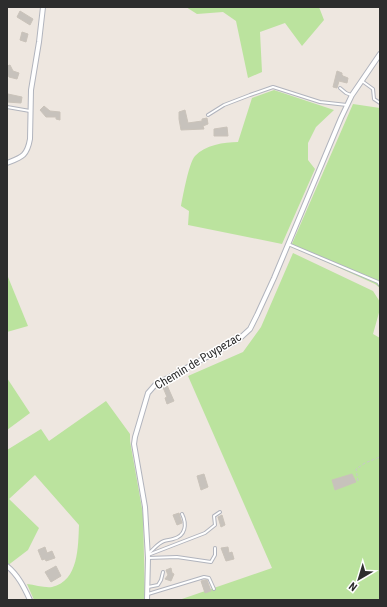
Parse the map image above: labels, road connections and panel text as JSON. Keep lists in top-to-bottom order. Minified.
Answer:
{"streets":{"street":["Chemin de Puypezac"]},"north":"bottom left"}
